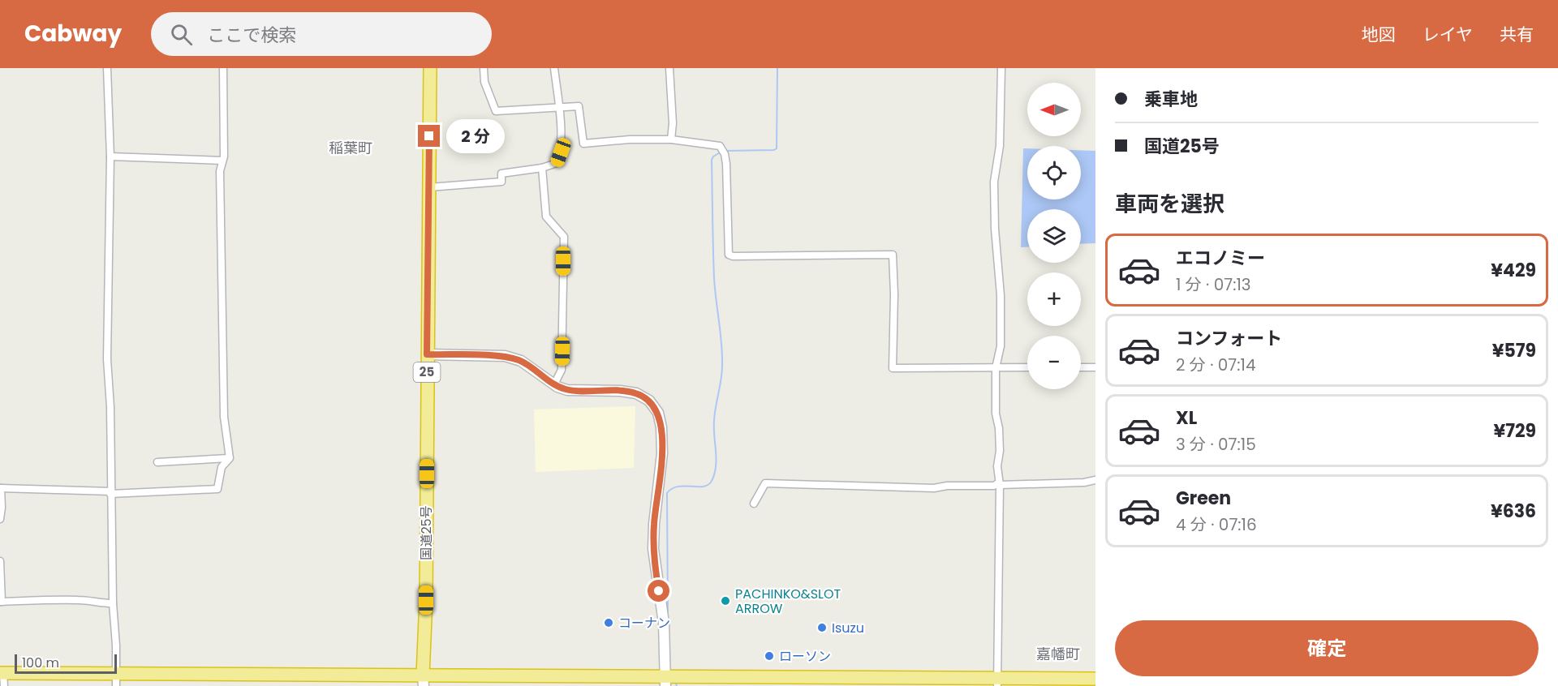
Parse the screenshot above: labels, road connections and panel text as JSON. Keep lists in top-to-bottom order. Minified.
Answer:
{"streets":{"highway":["25","国道25号"]},"districts":["稲葉町","嘉幡町"],"places":["PACHINKO&SLOT ARROW","コーナン","Isuzu","ローソン"],"scale_bar":"100 m","north":"left","page":{"header":"Cabway","search":"ここで検索","nav":["地図","レイヤ","共有"],"banner":["乗車地","国道25号"],"map_buttons":["+","−"],"bubble":"2 分","heading":"車両を選択","list":[{"name":"エコノミー","note":"1 分 · 07:13","value":"¥429"},{"name":"コンフォート","note":"2 分 · 07:14","value":"¥579"},{"name":"XL","note":"3 分 · 07:15","value":"¥729"},{"name":"Green","note":"4 分 · 07:16","value":"¥636"}],"buttons":"確定","scale":"100 m"}}
